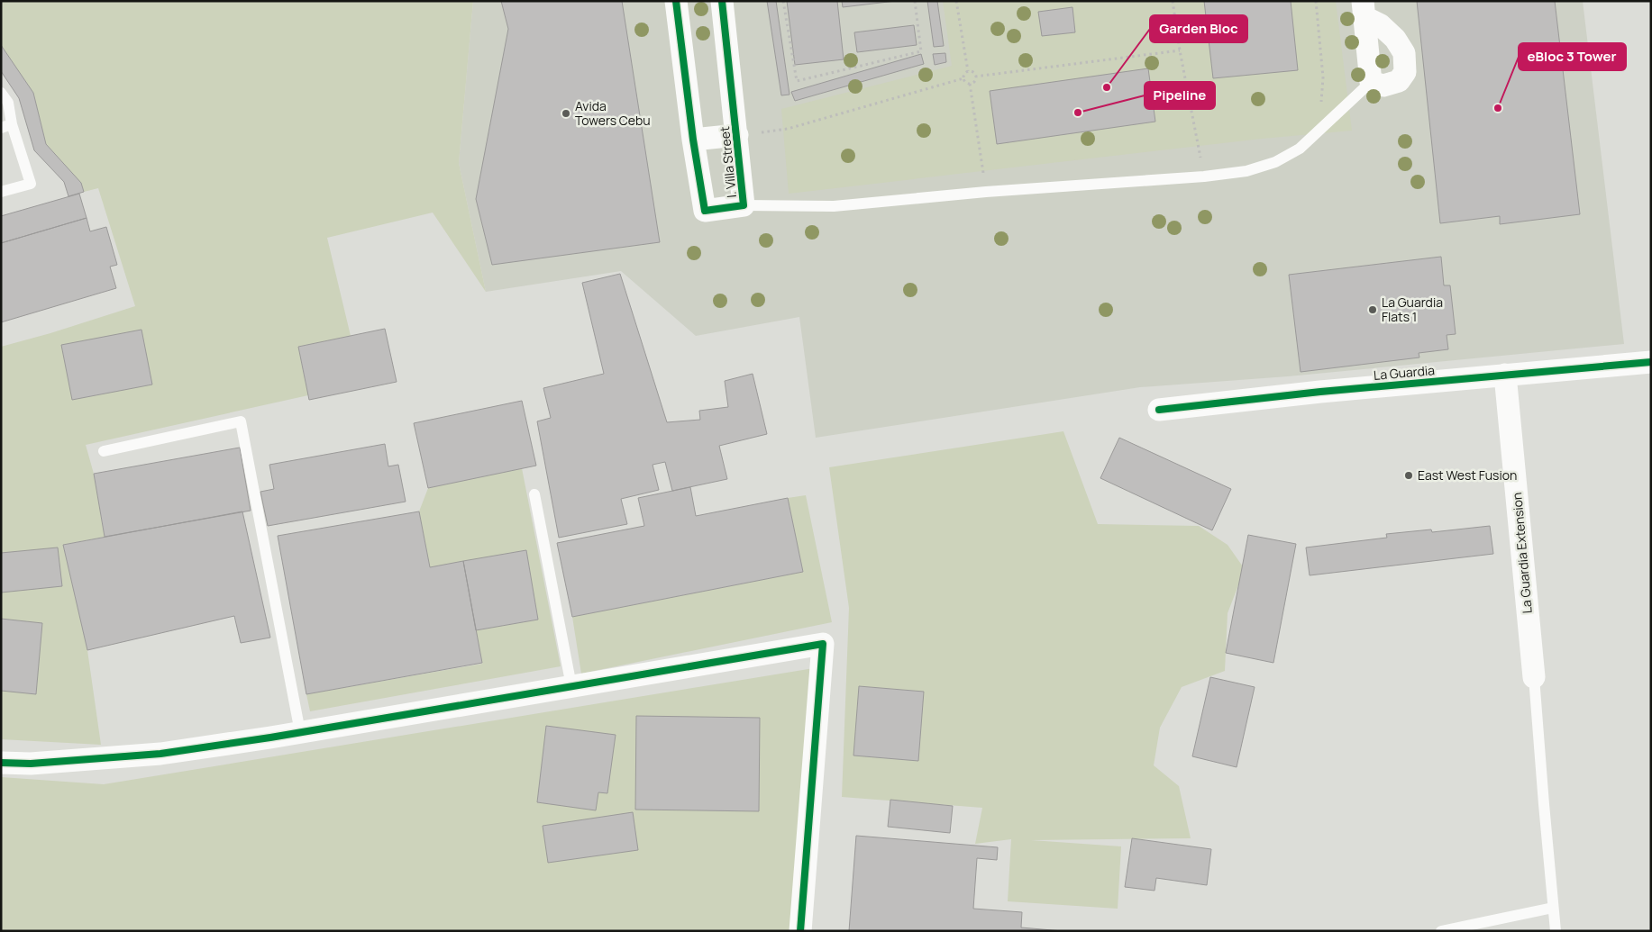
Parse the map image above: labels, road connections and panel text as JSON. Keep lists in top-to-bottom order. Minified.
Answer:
{"streets":{"street":["I. Villa Street","La Guardia","La Guardia Extension"]},"crossings":[["La Guardia","La Guardia Extension"]],"places":["Garden Bloc","eBloc 3 Tower","Pipeline","Avida Towers Cebu","La Guardia Flats 1","East West Fusion"]}
